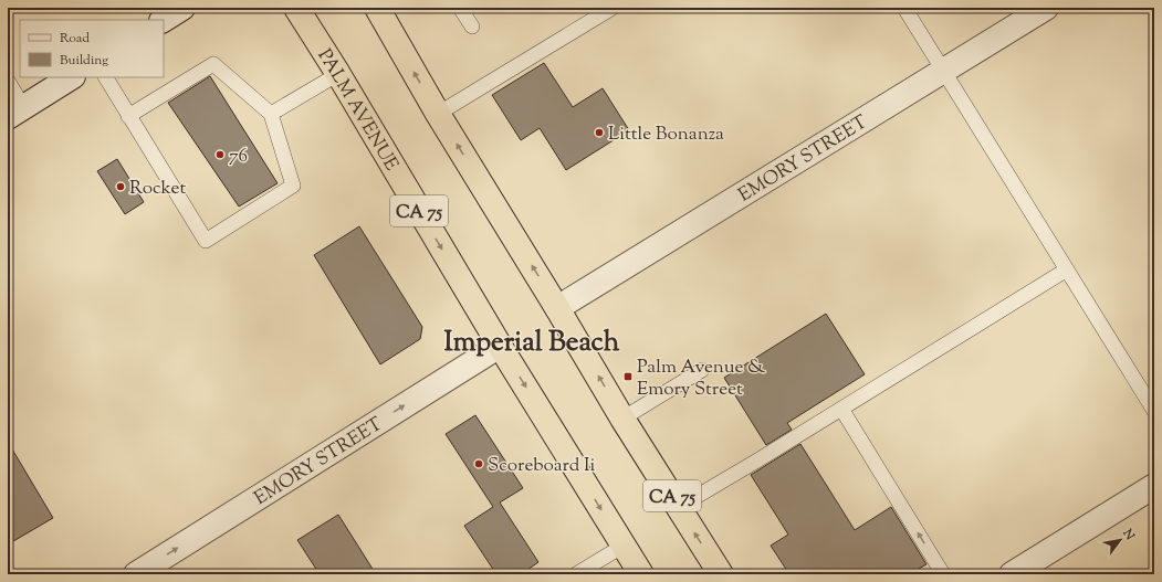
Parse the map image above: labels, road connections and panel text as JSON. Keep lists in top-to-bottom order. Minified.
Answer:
{"streets":{"highway":["PALM AVENUE","CA 75"],"street":["EMORY STREET"]},"crossings":[["PALM AVENUE","EMORY STREET"],["EMORY STREET","CA 75"]],"one_way":["EMORY STREET"],"districts":["Imperial Beach"],"places":{"other":["Little Bonanza","76","Rocket","Scoreboard Ii"],"transit":["Palm Avenue & Emory Street"]},"legend":["Road","Building"],"north":"top right"}
